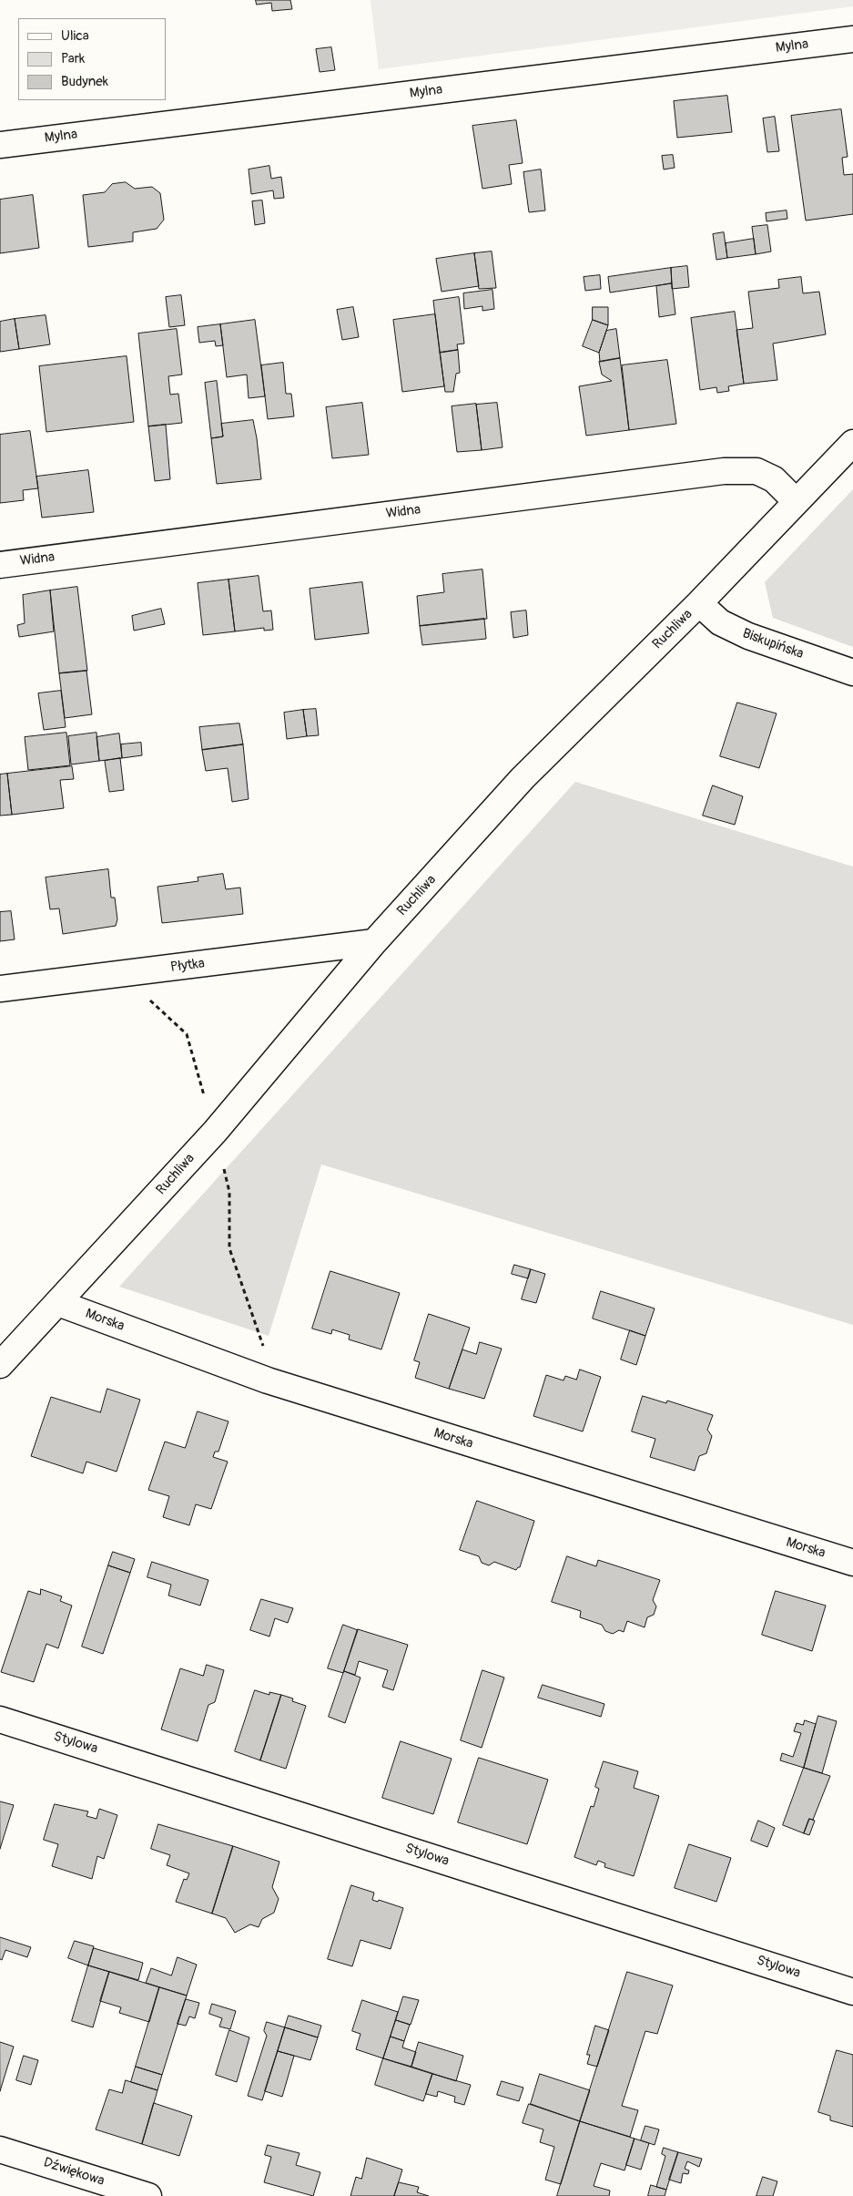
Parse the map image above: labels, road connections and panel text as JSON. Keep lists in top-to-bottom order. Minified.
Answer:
{"streets":{"street":["Mylna","Widna","Ruchliwa","Biskupińska","Płytka","Morska","Stylowa","Dźwiękowa"]},"crossings":[["Widna","Ruchliwa"],["Ruchliwa","Biskupińska"],["Ruchliwa","Płytka"],["Ruchliwa","Morska"]],"legend":["Ulica","Park","Budynek"]}
